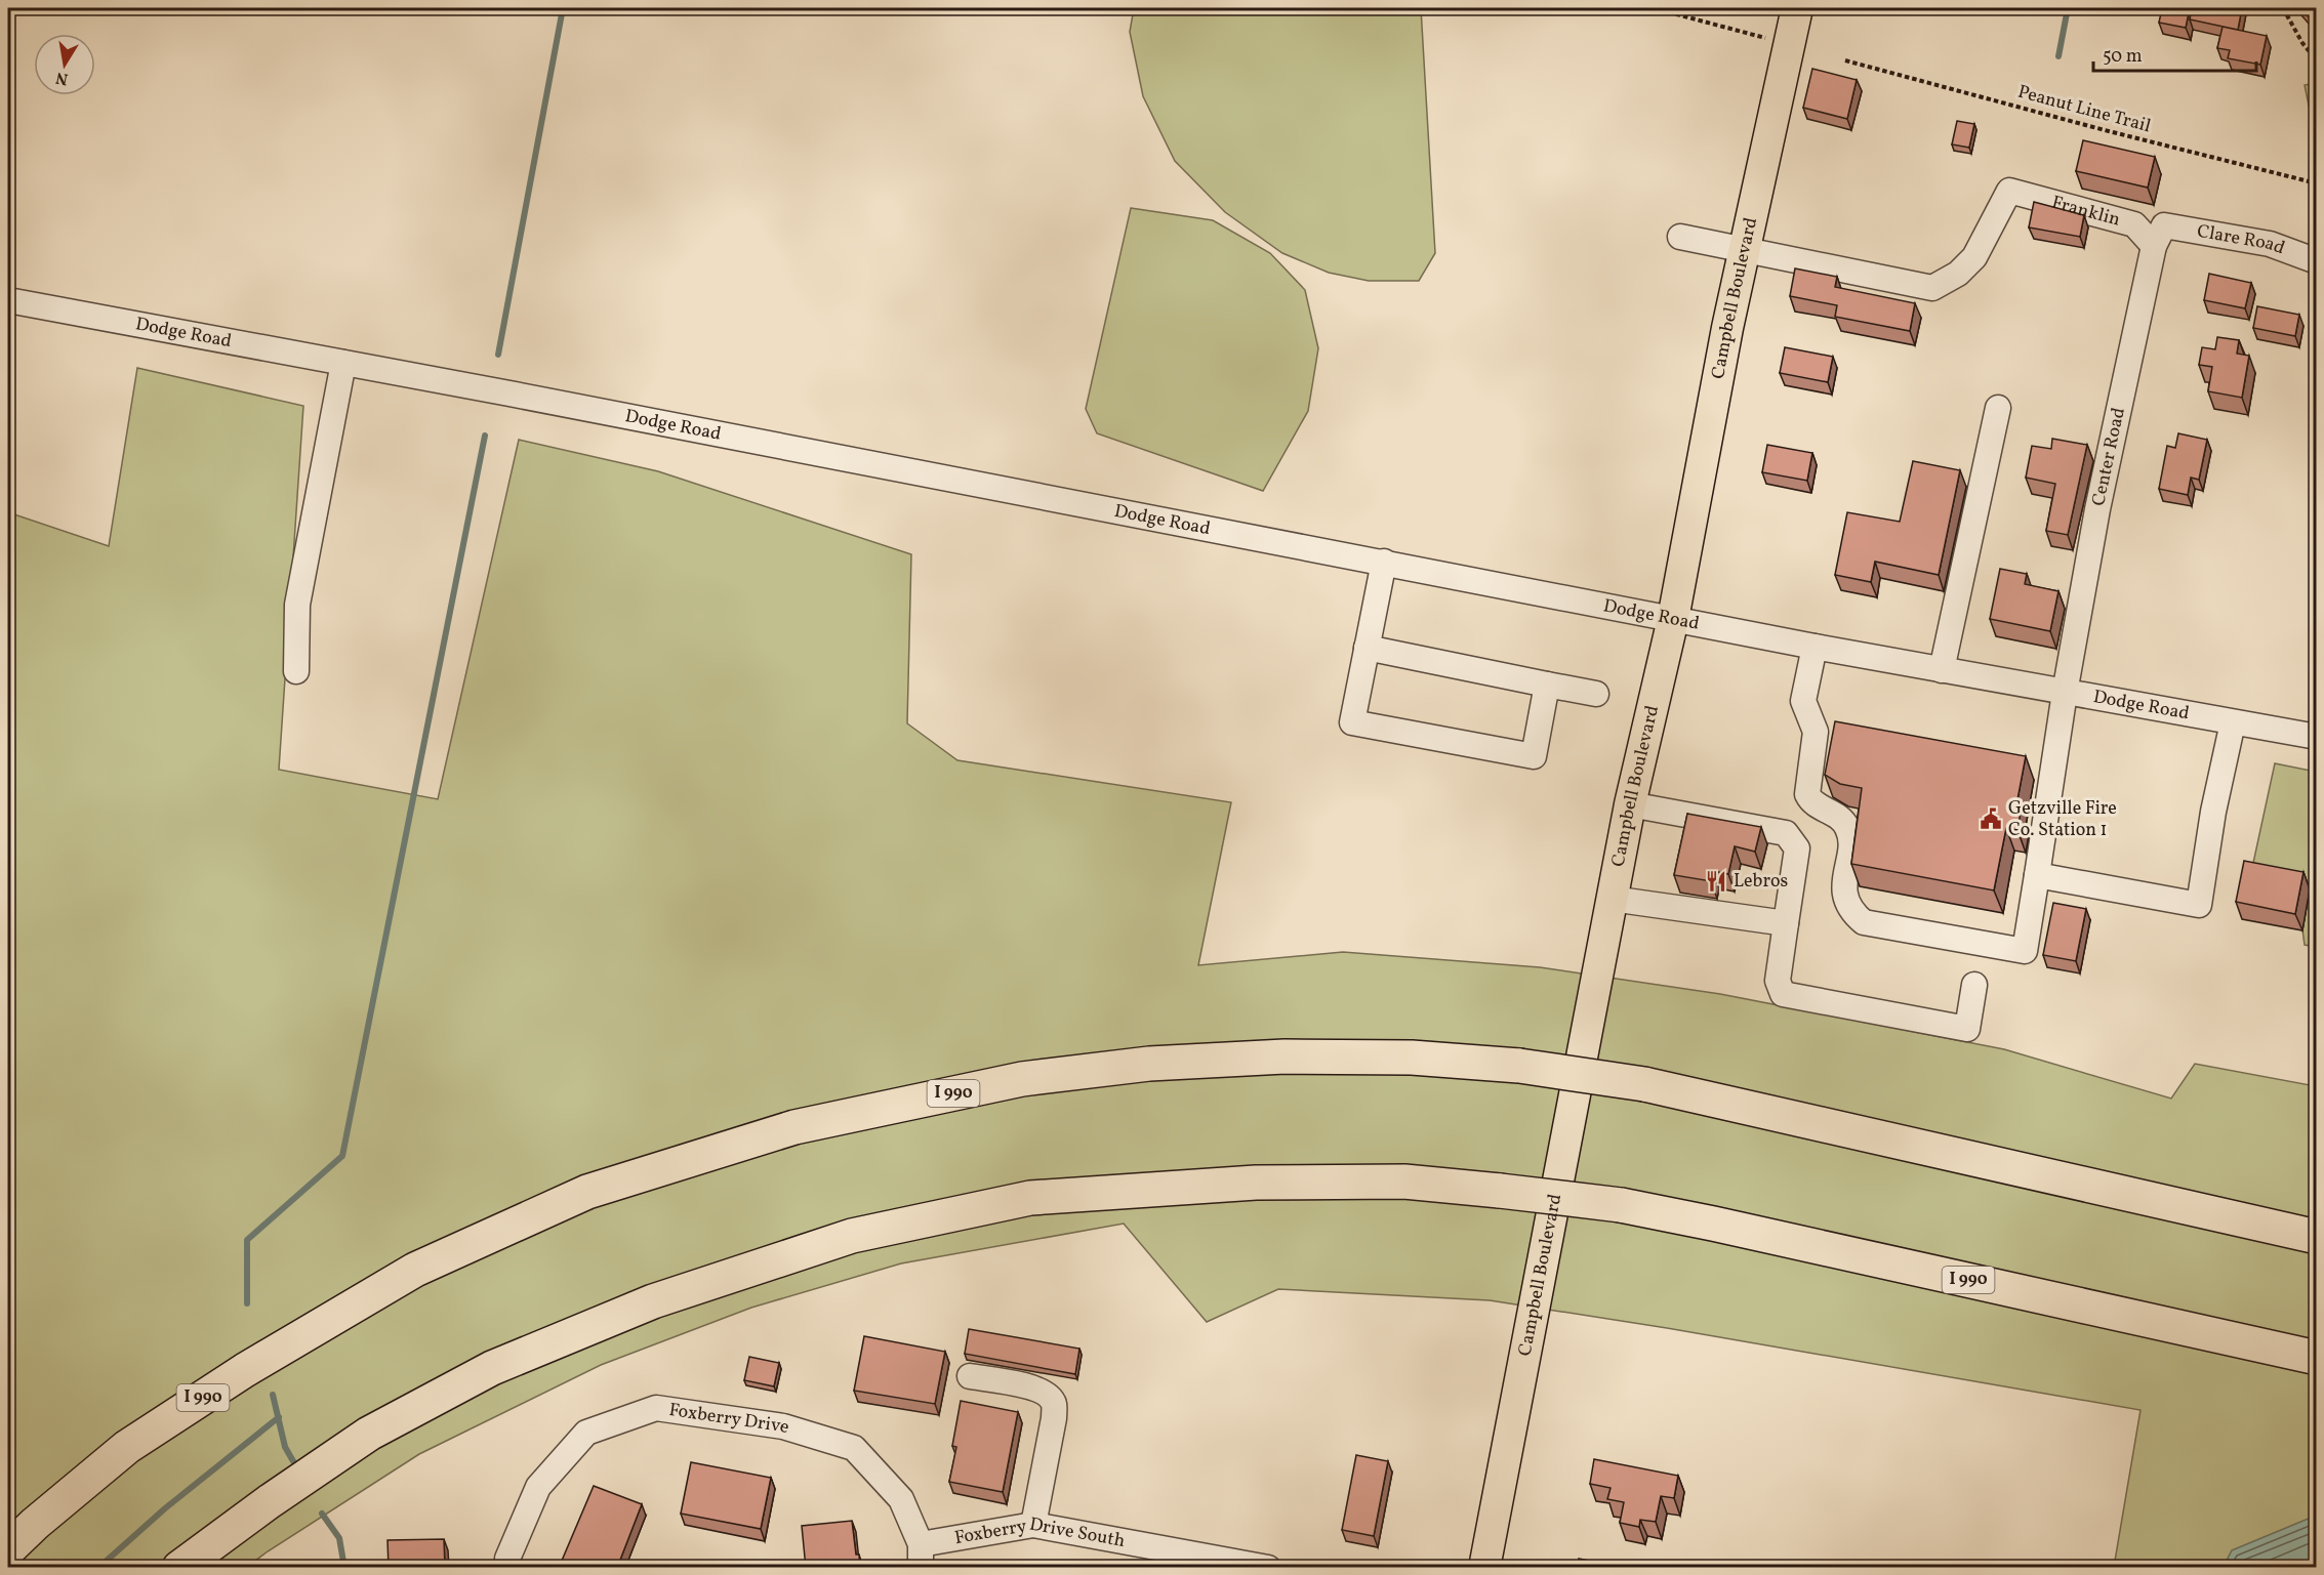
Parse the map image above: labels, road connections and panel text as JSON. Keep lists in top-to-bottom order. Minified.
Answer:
{"streets":{"highway":["I 990"],"main road":["Campbell Boulevard"],"street":["Franklin","Clare Road","Dodge Road","Center Road","Foxberry Drive","Foxberry Drive South"],"path":["Peanut Line Trail"]},"crossings":[["Franklin","Clare Road"],["Franklin","Campbell Boulevard"],["Franklin","Center Road"],["Clare Road","Center Road"],["Campbell Boulevard","Dodge Road"],["Dodge Road","Center Road"],["Foxberry Drive","Foxberry Drive South"]],"places":{"public building":["Getzville Fire Co. Station 1"],"restaurant":["Lebros"]},"scale_bar":"50 m","north":"bottom"}
